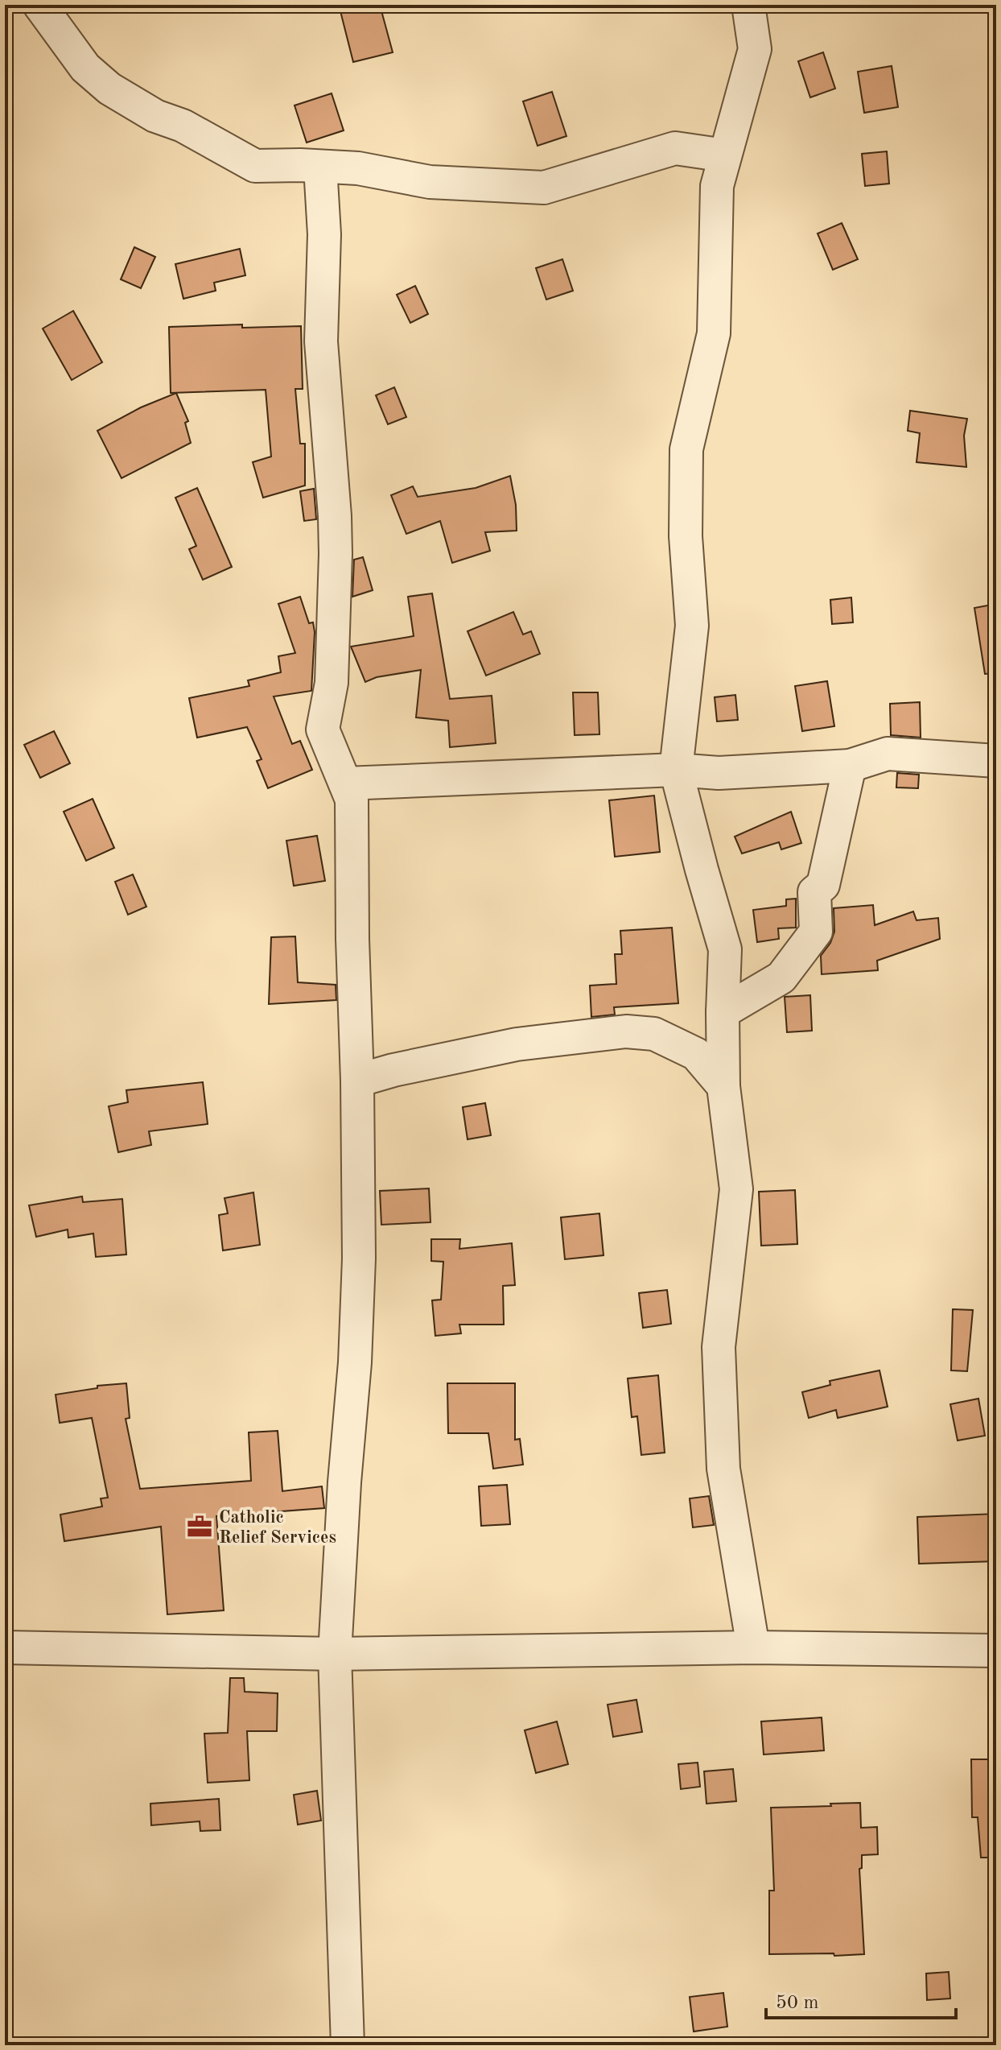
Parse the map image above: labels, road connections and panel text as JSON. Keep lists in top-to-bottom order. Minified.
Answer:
{"places":{"office":["Catholic Relief Services"]},"scale_bar":"50 m"}
